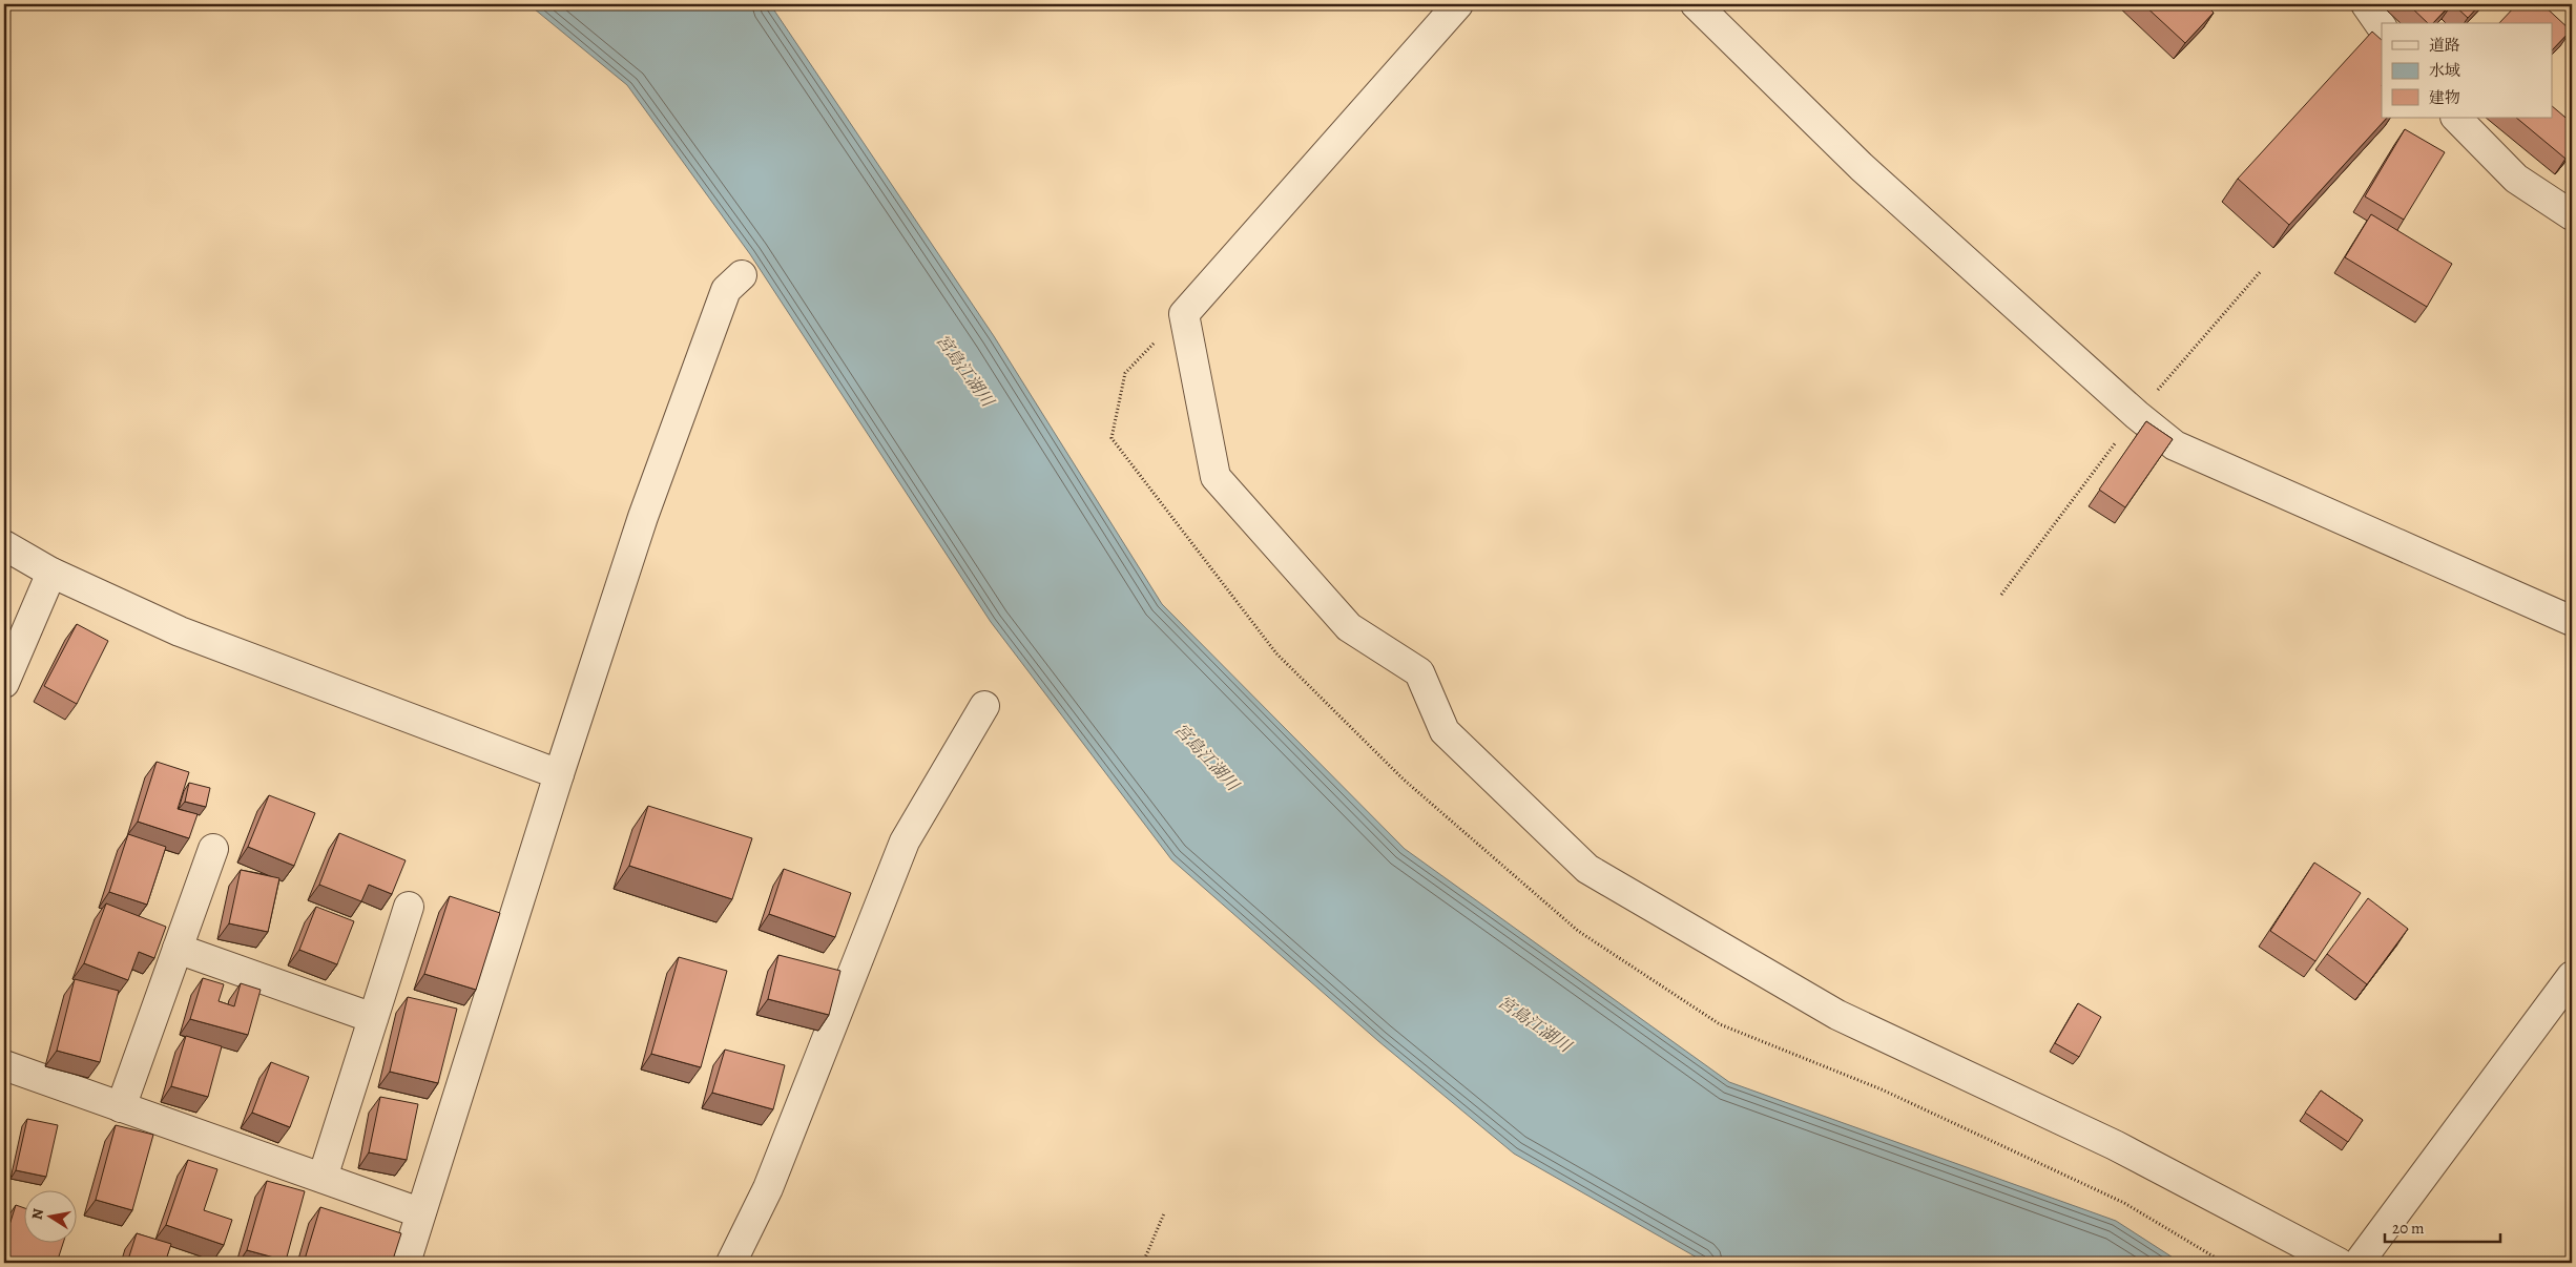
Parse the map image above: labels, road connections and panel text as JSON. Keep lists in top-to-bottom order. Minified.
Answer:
{"water":["宮島江湖川"],"legend":["道路","水域","建物"],"scale_bar":"20 m","north":"left"}
